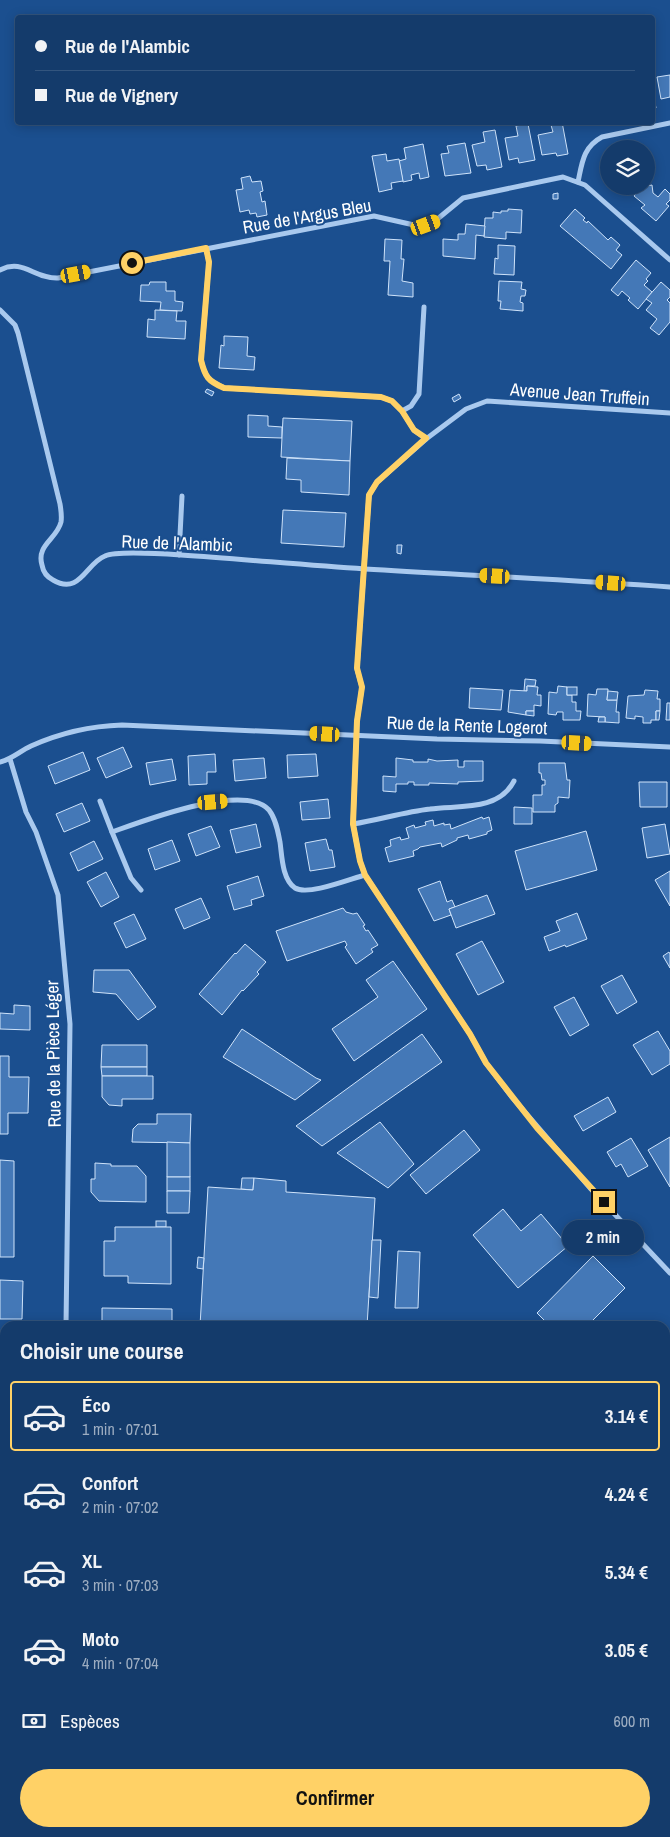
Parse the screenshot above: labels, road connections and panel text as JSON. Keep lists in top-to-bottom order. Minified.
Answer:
{"streets":{"street":["Rue de l'Argus Bleu","Avenue Jean Truffein","Rue de l'Alambic","Rue de la Rente Logerot","Rue de la Pièce Léger"]},"crossings":[["Rue de la Rente Logerot","Rue de la Pièce Léger"]],"page":{"banner":["Rue de l'Alambic","Rue de Vignery"],"bubble":"2 min","heading":"Choisir une course","list":[{"name":"Éco","note":"1 min · 07:01","value":"3.14 €"},{"name":"Confort","note":"2 min · 07:02","value":"4.24 €"},{"name":"XL","note":"3 min · 07:03","value":"5.34 €"},{"name":"Moto","note":"4 min · 07:04","value":"3.05 €"}],"pay":["Espèces","600 m"],"buttons":"Confirmer"}}
